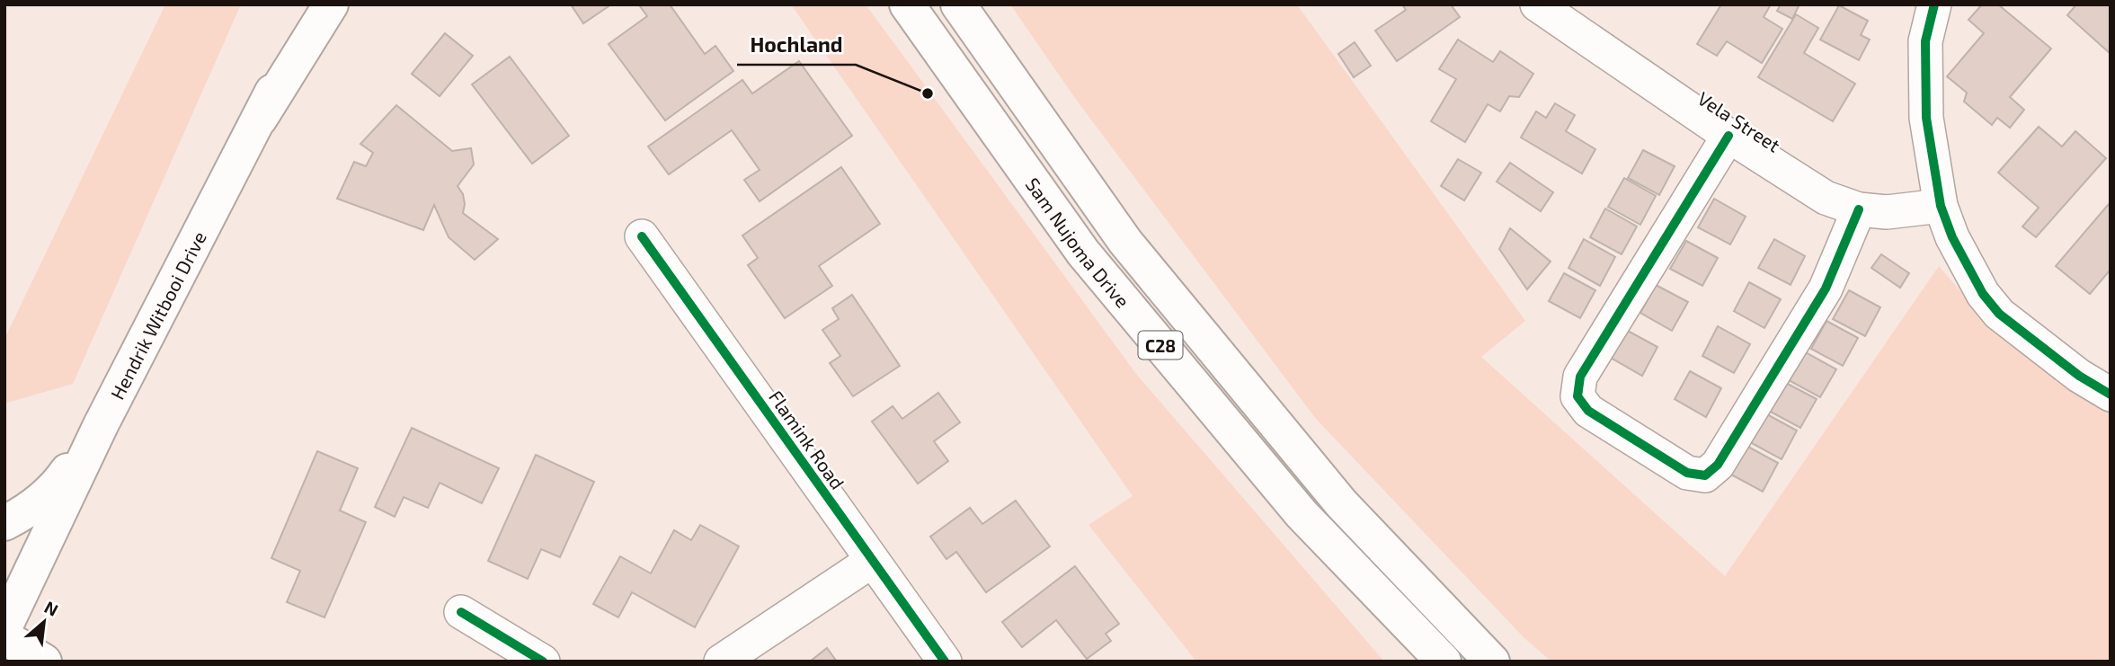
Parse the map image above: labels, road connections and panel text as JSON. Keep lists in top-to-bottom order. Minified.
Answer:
{"streets":{"main road":["Sam Nujoma Drive","Hendrik Witbooi Drive","C28"],"street":["Vela Street","Flamink Road"]},"places":["Hochland"],"north":"top right"}
